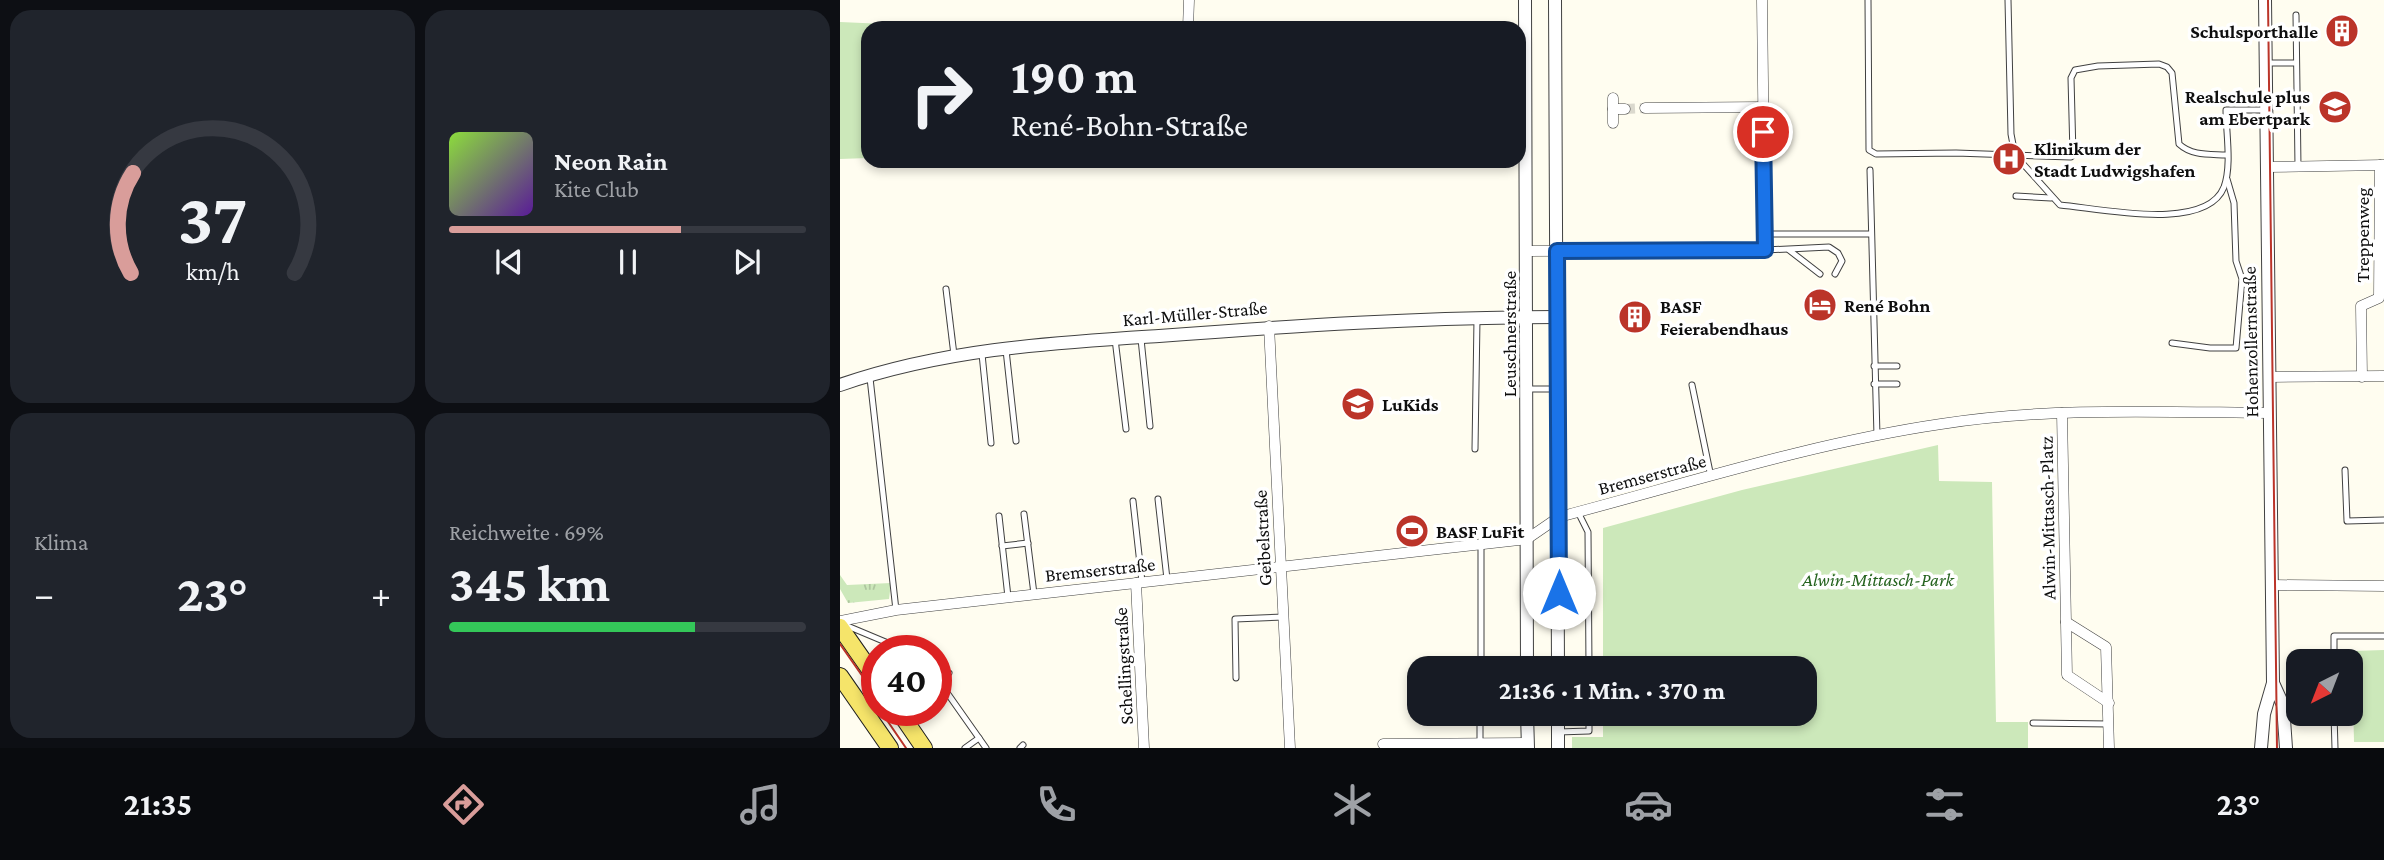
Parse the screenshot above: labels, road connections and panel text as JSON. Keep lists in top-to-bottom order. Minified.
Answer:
{"streets":{"street":["Treppenweg","Karl-Müller-Straße","Leuschnerstraße","Hohenzollernstraße","Bremserstraße","Alwin-Mittasch-Platz","Geibelstraße","Schellingstraße"]},"crossings":[["Karl-Müller-Straße","Leuschnerstraße"],["Karl-Müller-Straße","Geibelstraße"],["Leuschnerstraße","Bremserstraße"],["Hohenzollernstraße","Bremserstraße"],["Bremserstraße","Alwin-Mittasch-Platz"],["Bremserstraße","Geibelstraße"],["Bremserstraße","Schellingstraße"]],"parks":["Alwin-Mittasch-Park"],"places":{"building":["Schulsporthalle","BASF Feierabendhaus"],"school or university":["Realschule plus am Ebertpark","LuKids"],"hospital":["Klinikum der Stadt Ludwigshafen"],"hotel":["René Bohn"],"sports":["BASF LuFit"]},"north":"bottom left","page":{"turn":["190 m","René-Bohn-Straße"],"song":["Neon Rain","Kite Club"],"tile":["Klima",["Reichweite · 69%","345 km"]],"heat":["−","23°","+"],"limit":"40","trip":"21:36 · 1 Min. · 370 m","tabs":["21:35","23°"],"gauge":["37","km/h"]}}
